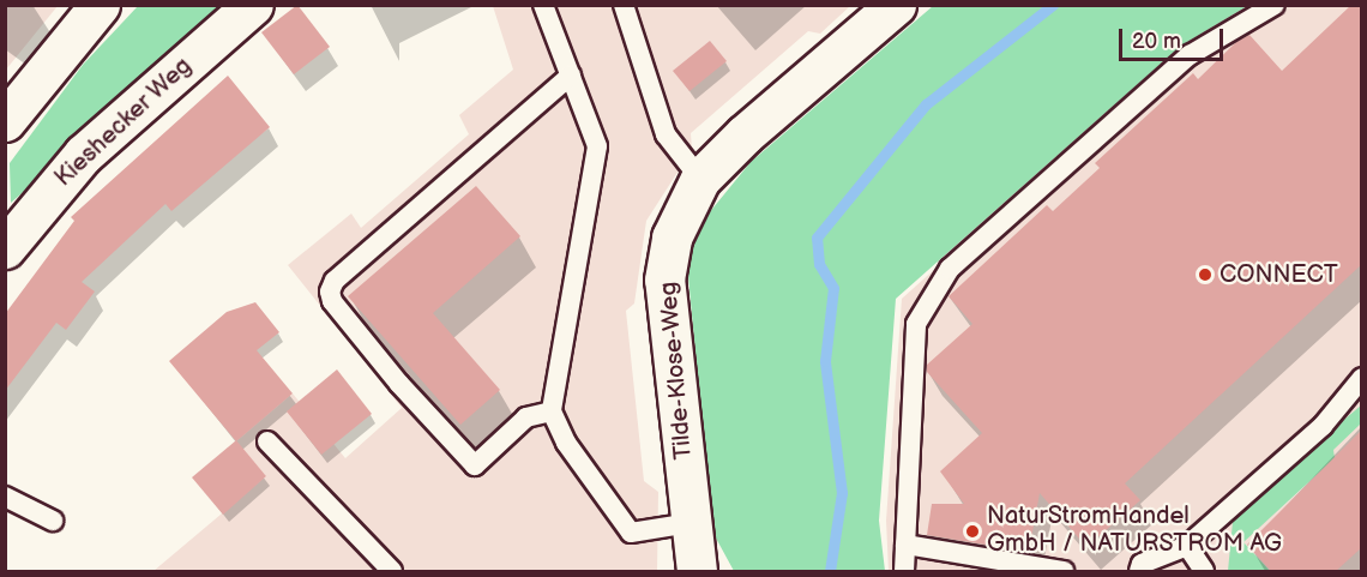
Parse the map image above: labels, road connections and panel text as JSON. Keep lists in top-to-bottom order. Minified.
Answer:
{"streets":{"street":["Kieshecker Weg","Tilde-Klose-Weg"]},"places":["CONNECT","NaturStromHandel GmbH / NATURSTROM AG"],"scale_bar":"20 m"}
